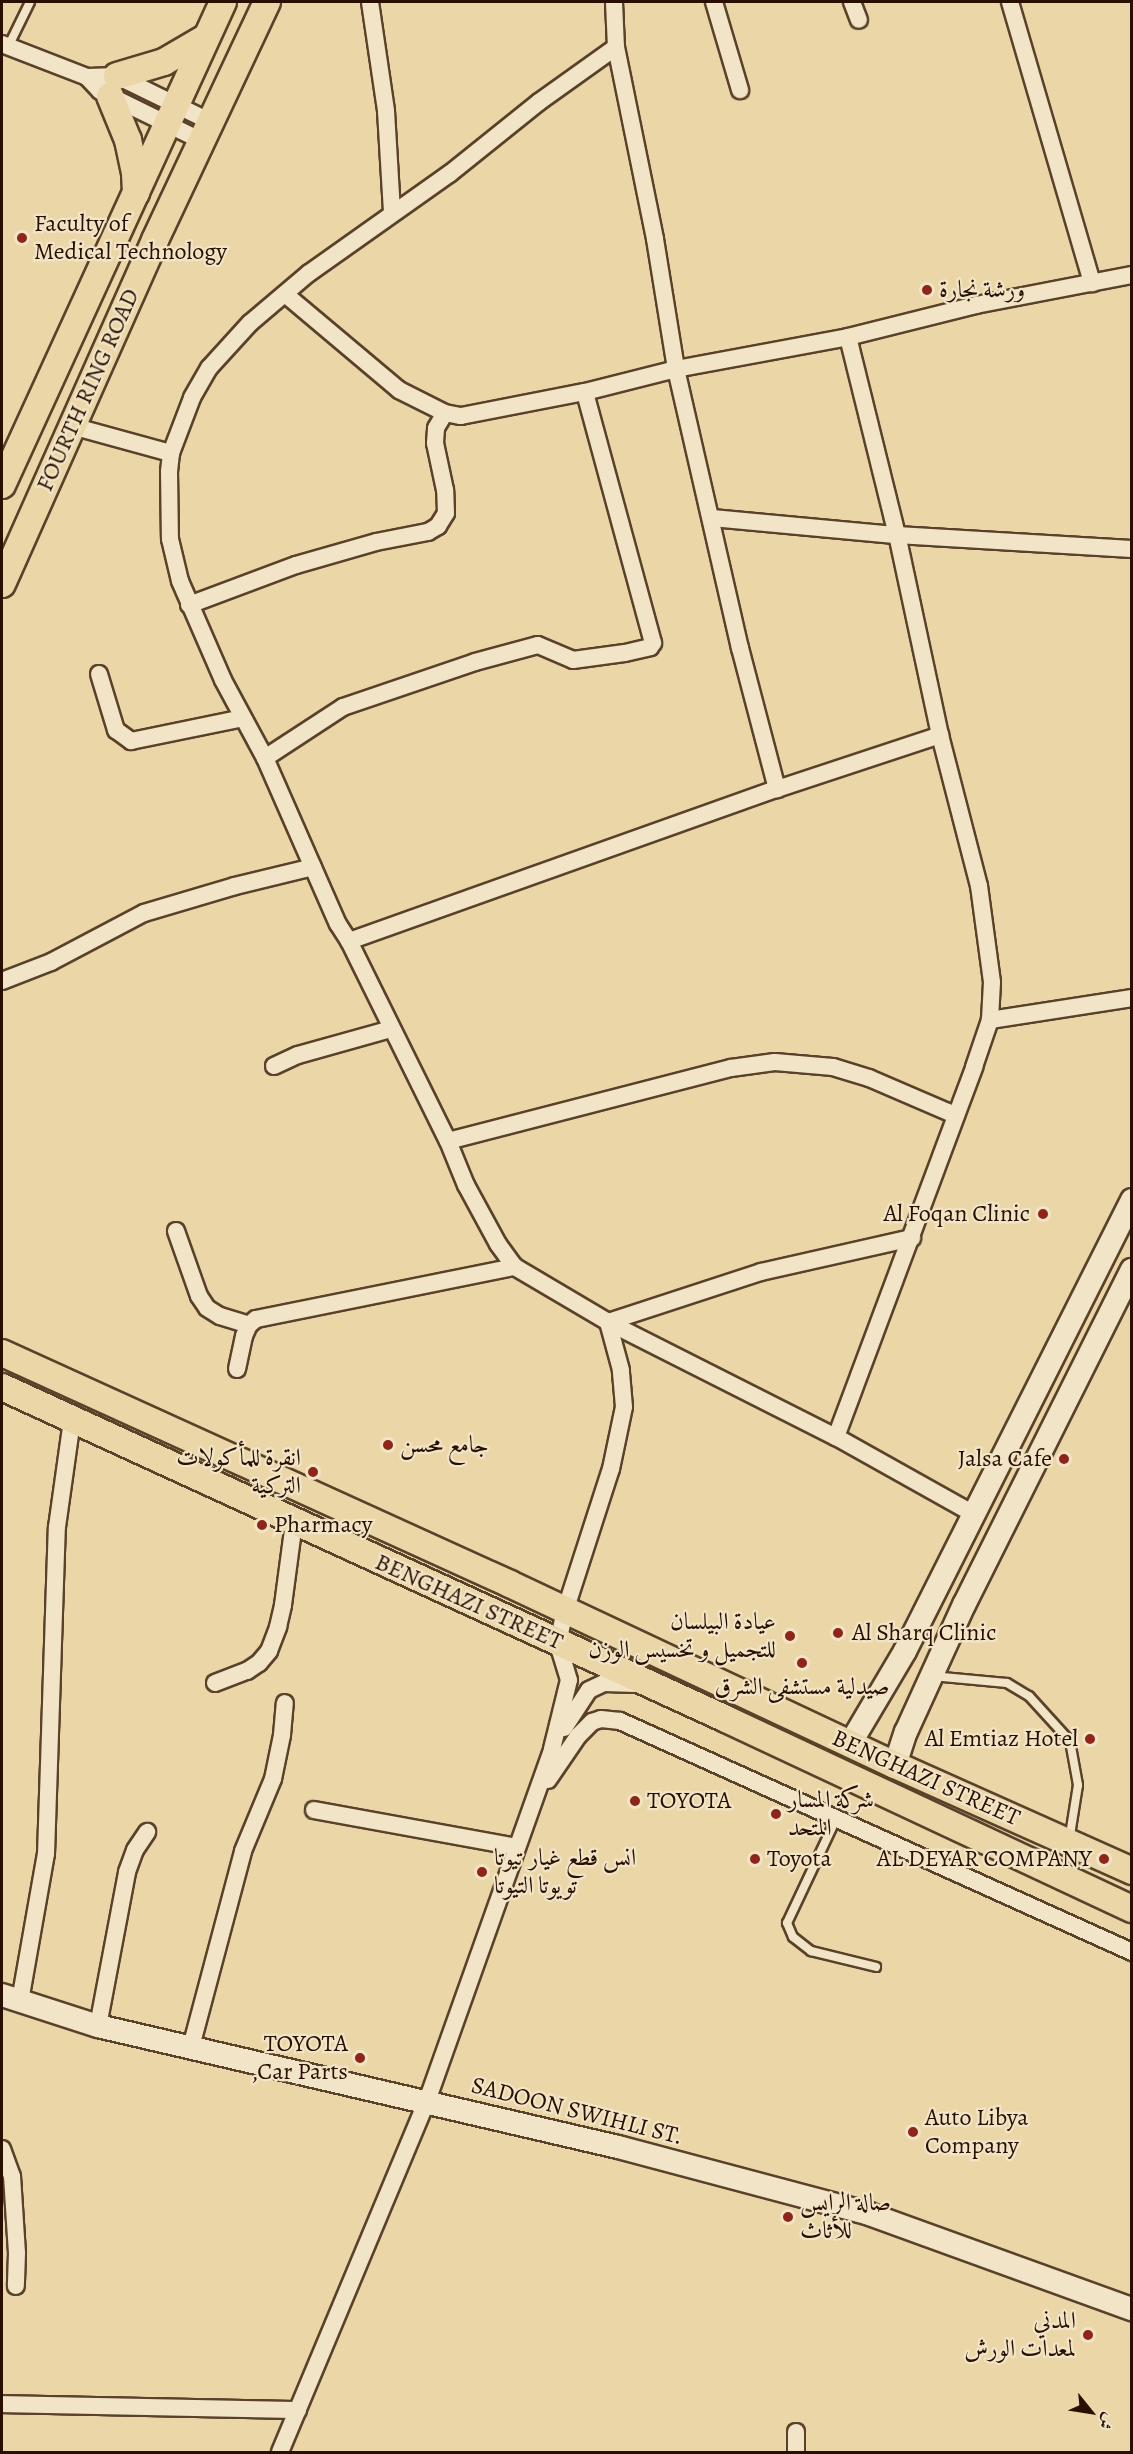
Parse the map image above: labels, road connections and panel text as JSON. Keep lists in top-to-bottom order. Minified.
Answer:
{"streets":{"main road":["FOURTH RING ROAD","BENGHAZI STREET","SADOON SWIHLI ST."]},"places":["Faculty of Medical Technology","ورشة نجارة","Al Foqan Clinic","جامع محسن","Jalsa Cafe","انقرة للمأكولات التركية","Pharmacy","Al Sharq Clinic","عيادة البيلسان للتجميل و تخسيس الوزن","صيدلية مستشفى الشرق","Al Emtiaz Hotel","TOYOTA","شركة المسار المتحد","Toyota","AL DEYAR COMPANY","انس قطع غيار تيوتا تويوتا التيوتا","TOYOTA ,Car Parts","Auto Libya Company","صالة الرايس للأثاث","المدني لمعدات الورش"],"north":"bottom right"}
